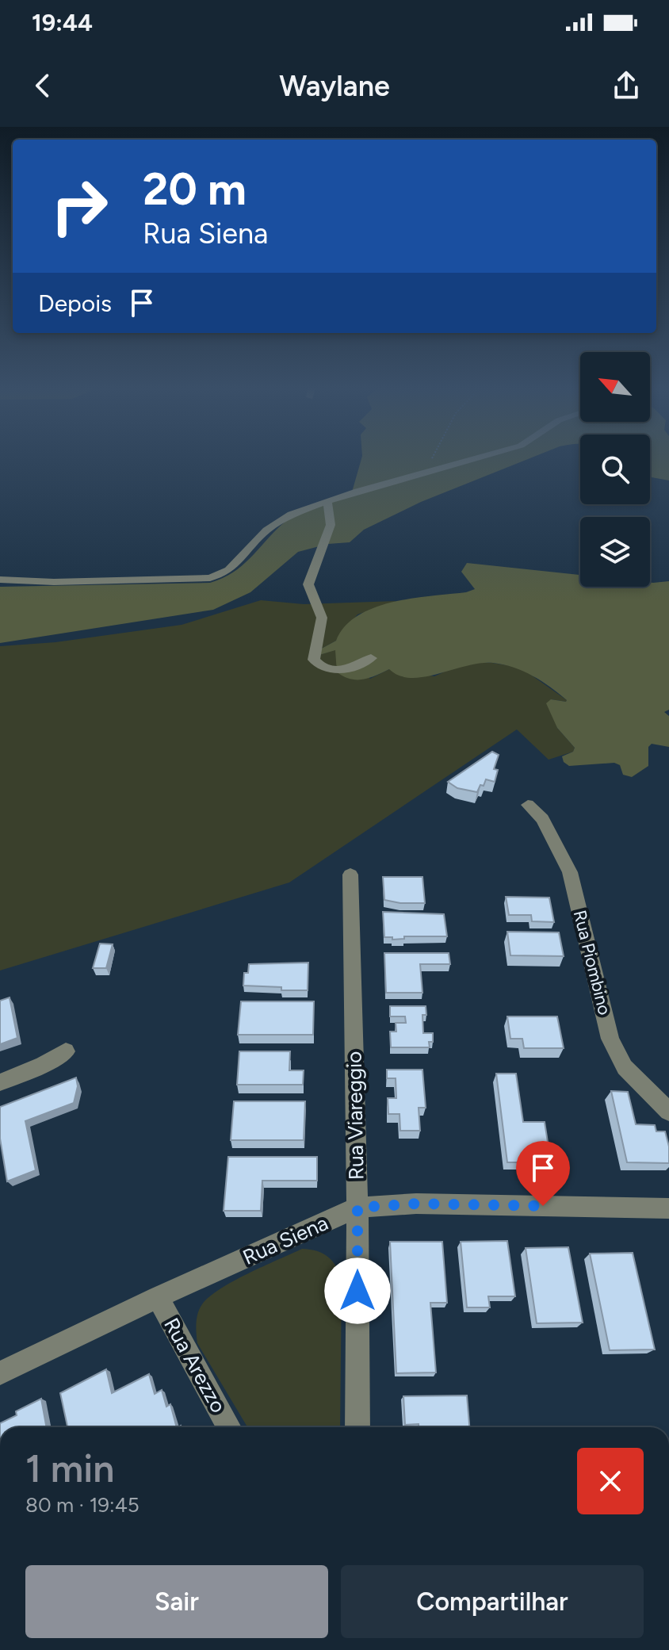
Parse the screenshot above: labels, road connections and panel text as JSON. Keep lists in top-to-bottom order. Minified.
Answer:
{"streets":{"street":["Rua Piombino","Rua Viareggio","Rua Siena","Rua Arezzo"]},"crossings":[["Rua Viareggio","Rua Siena"],["Rua Siena","Rua Arezzo"]],"north":"top left","page":{"status":"19:44","header":"Waylane","turn":["20 m","Rua Siena"],"then":"Depois","heading":["1 min","80 m · 19:45"],"buttons":["Sair","Compartilhar"]}}
